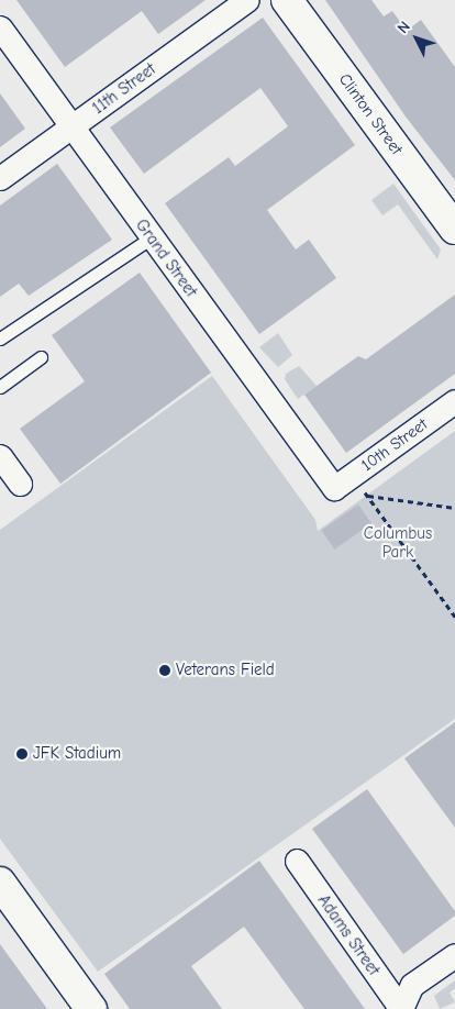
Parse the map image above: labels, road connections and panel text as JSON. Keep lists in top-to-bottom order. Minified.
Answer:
{"streets":{"street":["11th Street","Clinton Street","Grand Street","10th Street","Adams Street"]},"crossings":[["11th Street","Grand Street"],["Grand Street","10th Street"]],"parks":["Columbus Park"],"places":["Veterans Field","JFK Stadium"],"north":"top left"}
